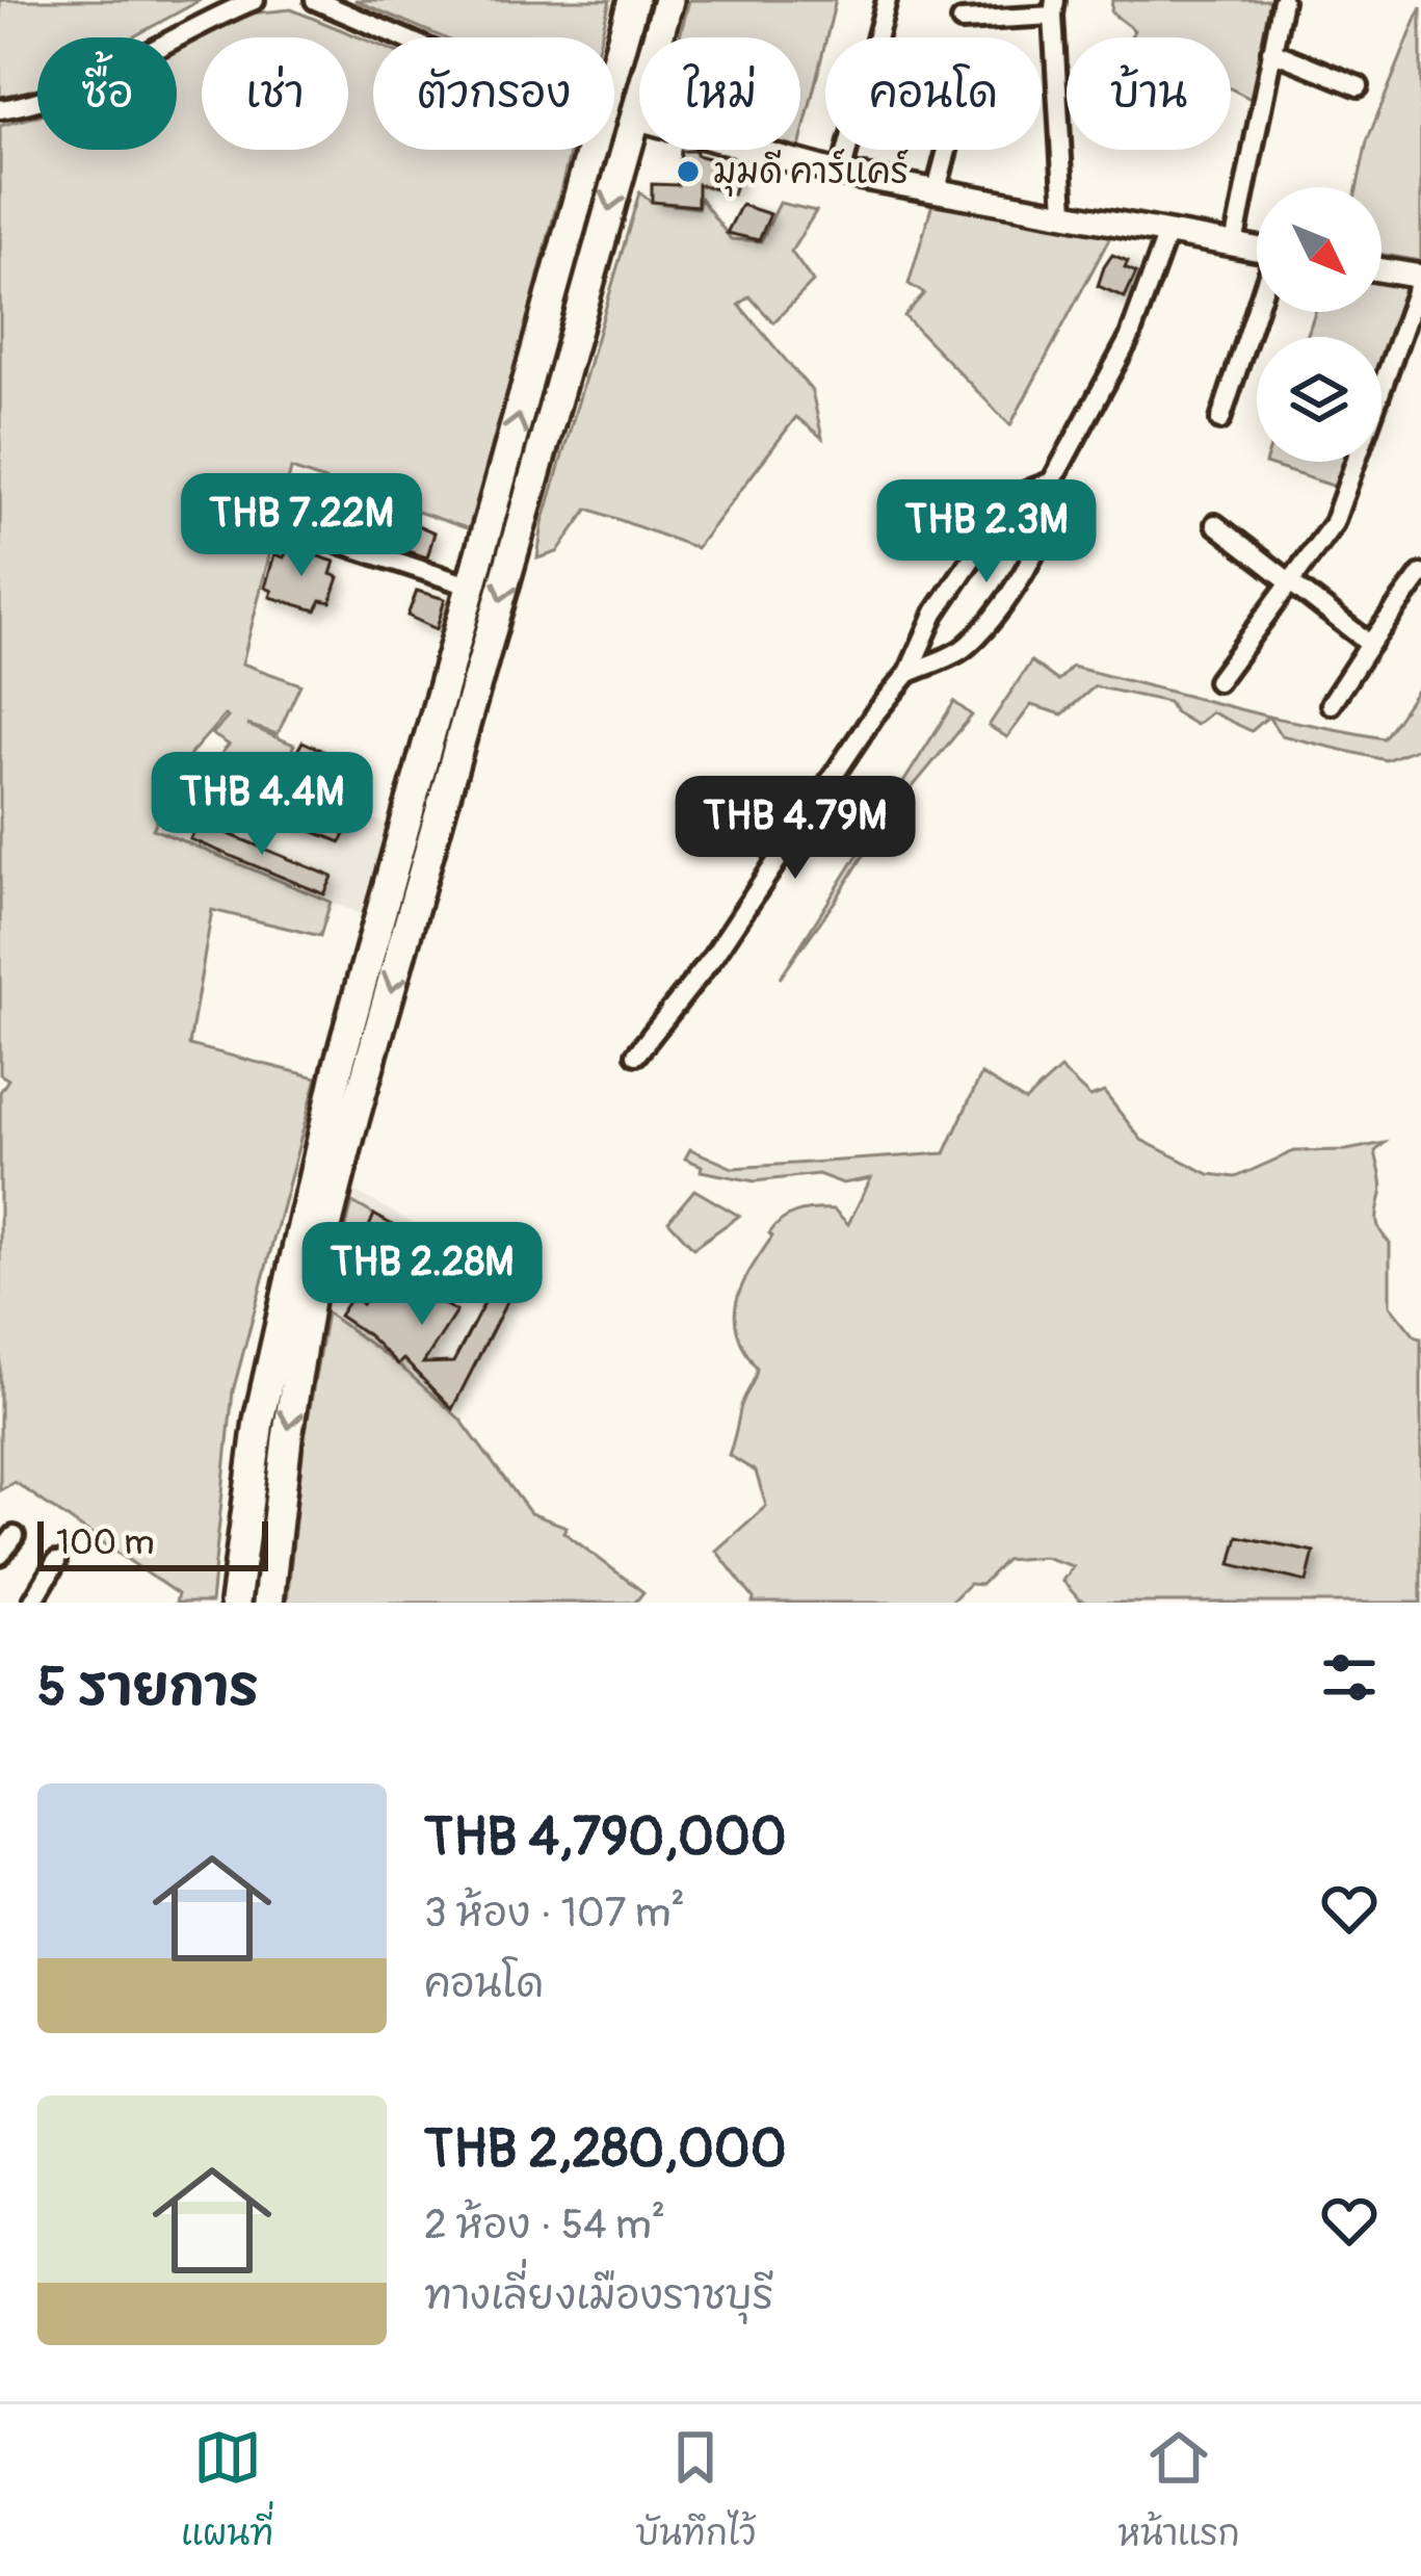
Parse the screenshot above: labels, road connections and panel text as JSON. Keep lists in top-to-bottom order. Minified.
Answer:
{"places":["มุมดี คาร์แคร์"],"scale_bar":"100 m","north":"bottom right","page":{"chip":["ซื้อ","เช่า","ตัวกรอง","ใหม่","คอนโด","บ้าน"],"price":["THB 7.22M","THB 2.3M","THB 4.4M","THB 4.79M","THB 2.28M"],"scale":"100 m","heading":"5 รายการ","list":[{"name":"THB 4,790,000","note":"3 ห้อง · 107 m² · คอนโด"},{"name":"THB 2,280,000","note":"2 ห้อง · 54 m² · ทางเลี่ยงเมืองราชบุรี"}],"tabs":["แผนที่","บันทึกไว้","หน้าแรก"]}}
